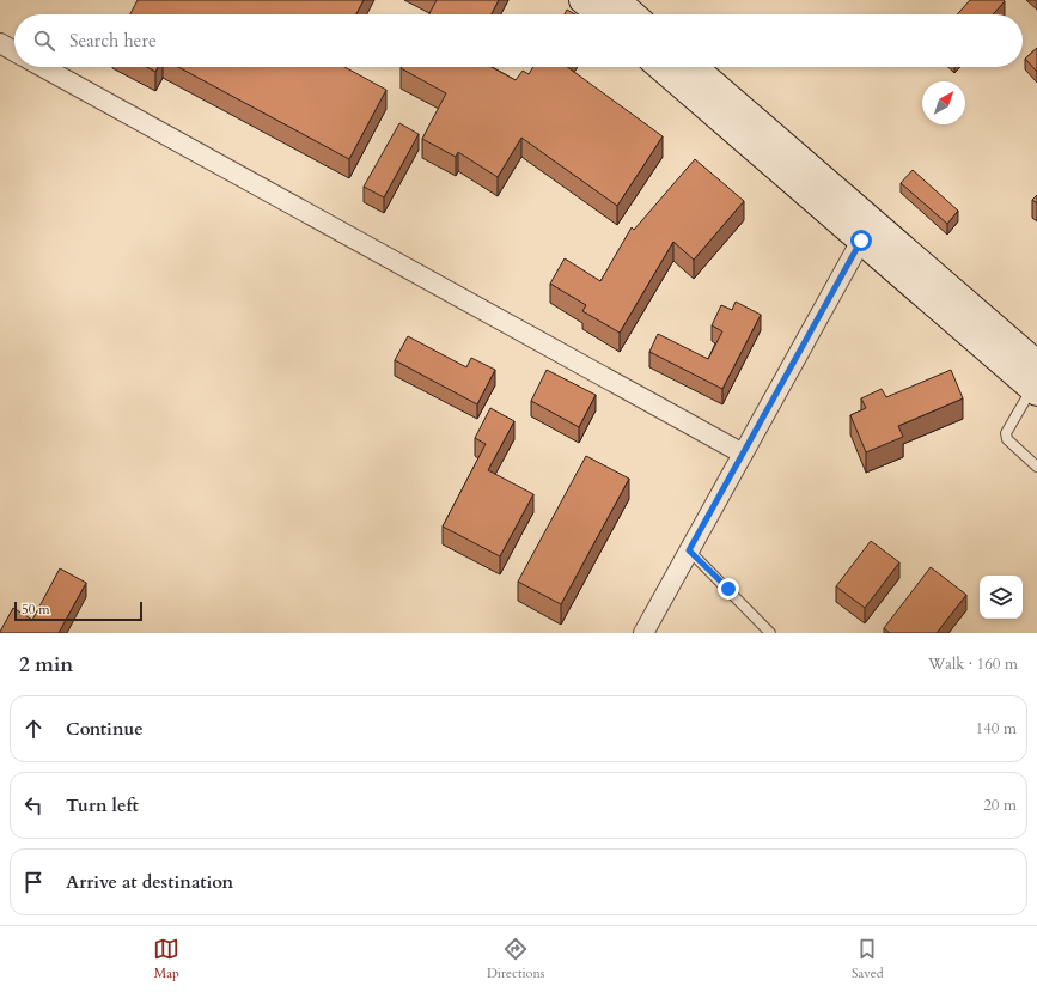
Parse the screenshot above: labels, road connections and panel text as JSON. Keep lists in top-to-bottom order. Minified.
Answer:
{"scale_bar":"50 m","north":"top right","page":{"search":"Search here","scale":"50 m","heading":["2 min","Walk · 160 m"],"list":[["Continue","140 m"],["Turn left","20 m"],"Arrive at destination"],"nav":["Map","Directions","Saved"]}}
